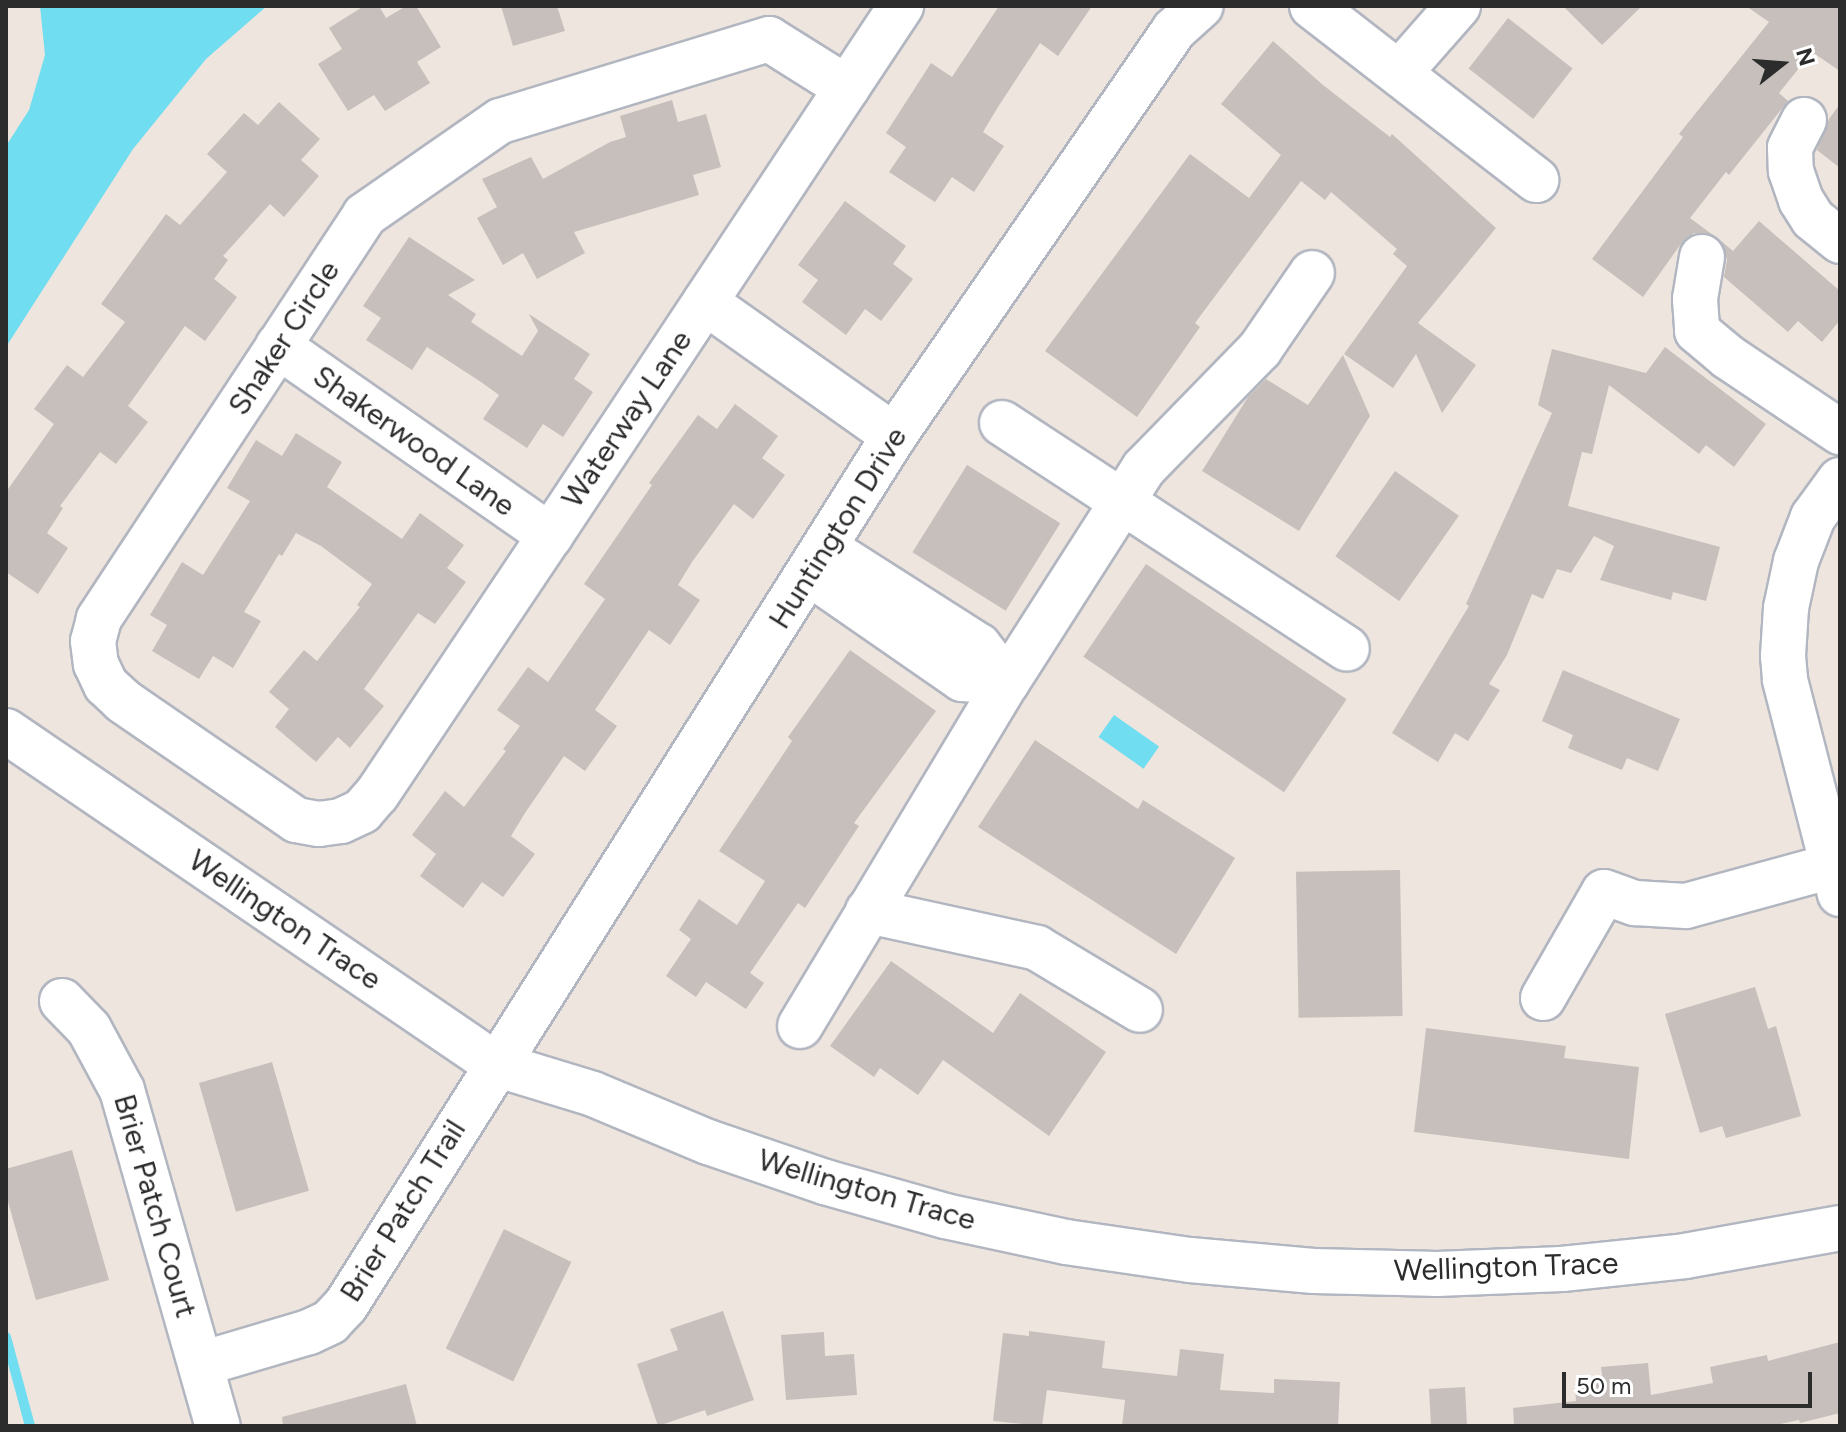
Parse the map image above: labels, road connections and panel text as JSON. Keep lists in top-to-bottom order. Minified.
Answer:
{"streets":{"street":["Shaker Circle","Waterway Lane","Shakerwood Lane","Huntington Drive","Wellington Trace","Brier Patch Court","Brier Patch Trail"]},"crossings":[["Shaker Circle","Waterway Lane"],["Shaker Circle","Shakerwood Lane"],["Waterway Lane","Shakerwood Lane"],["Huntington Drive","Wellington Trace"],["Huntington Drive","Brier Patch Trail"],["Wellington Trace","Brier Patch Trail"],["Brier Patch Court","Brier Patch Trail"]],"scale_bar":"50 m","north":"right"}
